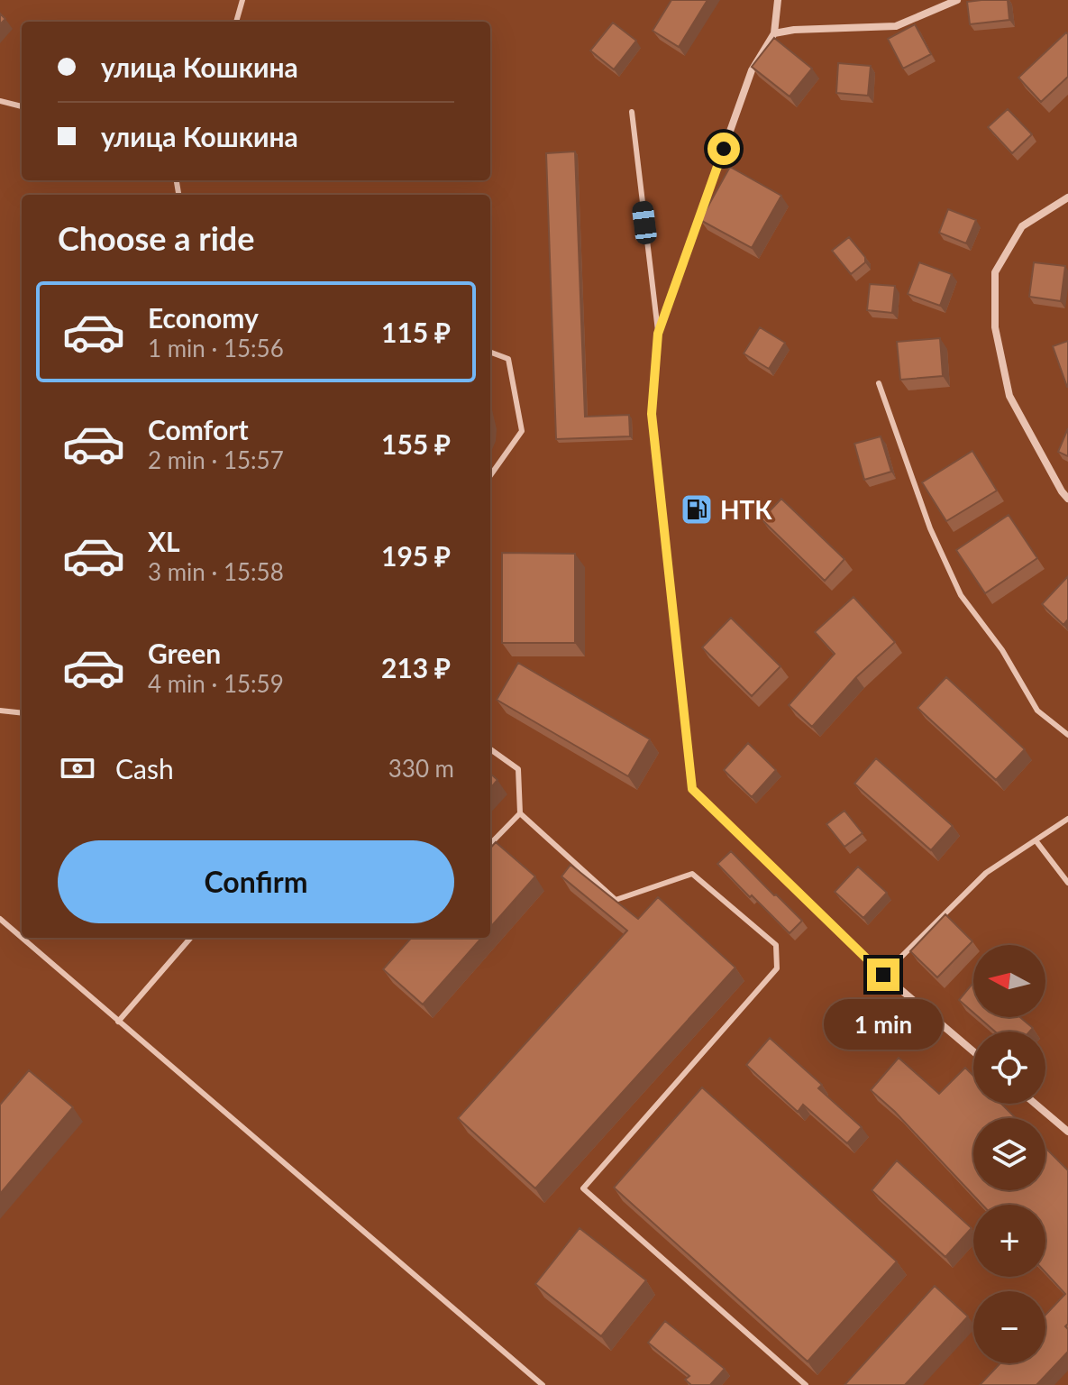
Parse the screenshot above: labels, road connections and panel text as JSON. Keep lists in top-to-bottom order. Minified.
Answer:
{"places":{"fuel station":["НТК"]},"north":"left","page":{"banner":["улица Кошкина","улица Кошкина"],"heading":"Choose a ride","list":[{"name":"Economy","note":"1 min · 15:56","value":"115 ₽"},{"name":"Comfort","note":"2 min · 15:57","value":"155 ₽"},{"name":"XL","note":"3 min · 15:58","value":"195 ₽"},{"name":"Green","note":"4 min · 15:59","value":"213 ₽"}],"pay":["Cash","330 m"],"buttons":"Confirm","map_buttons":["+","−"],"bubble":"1 min"}}
